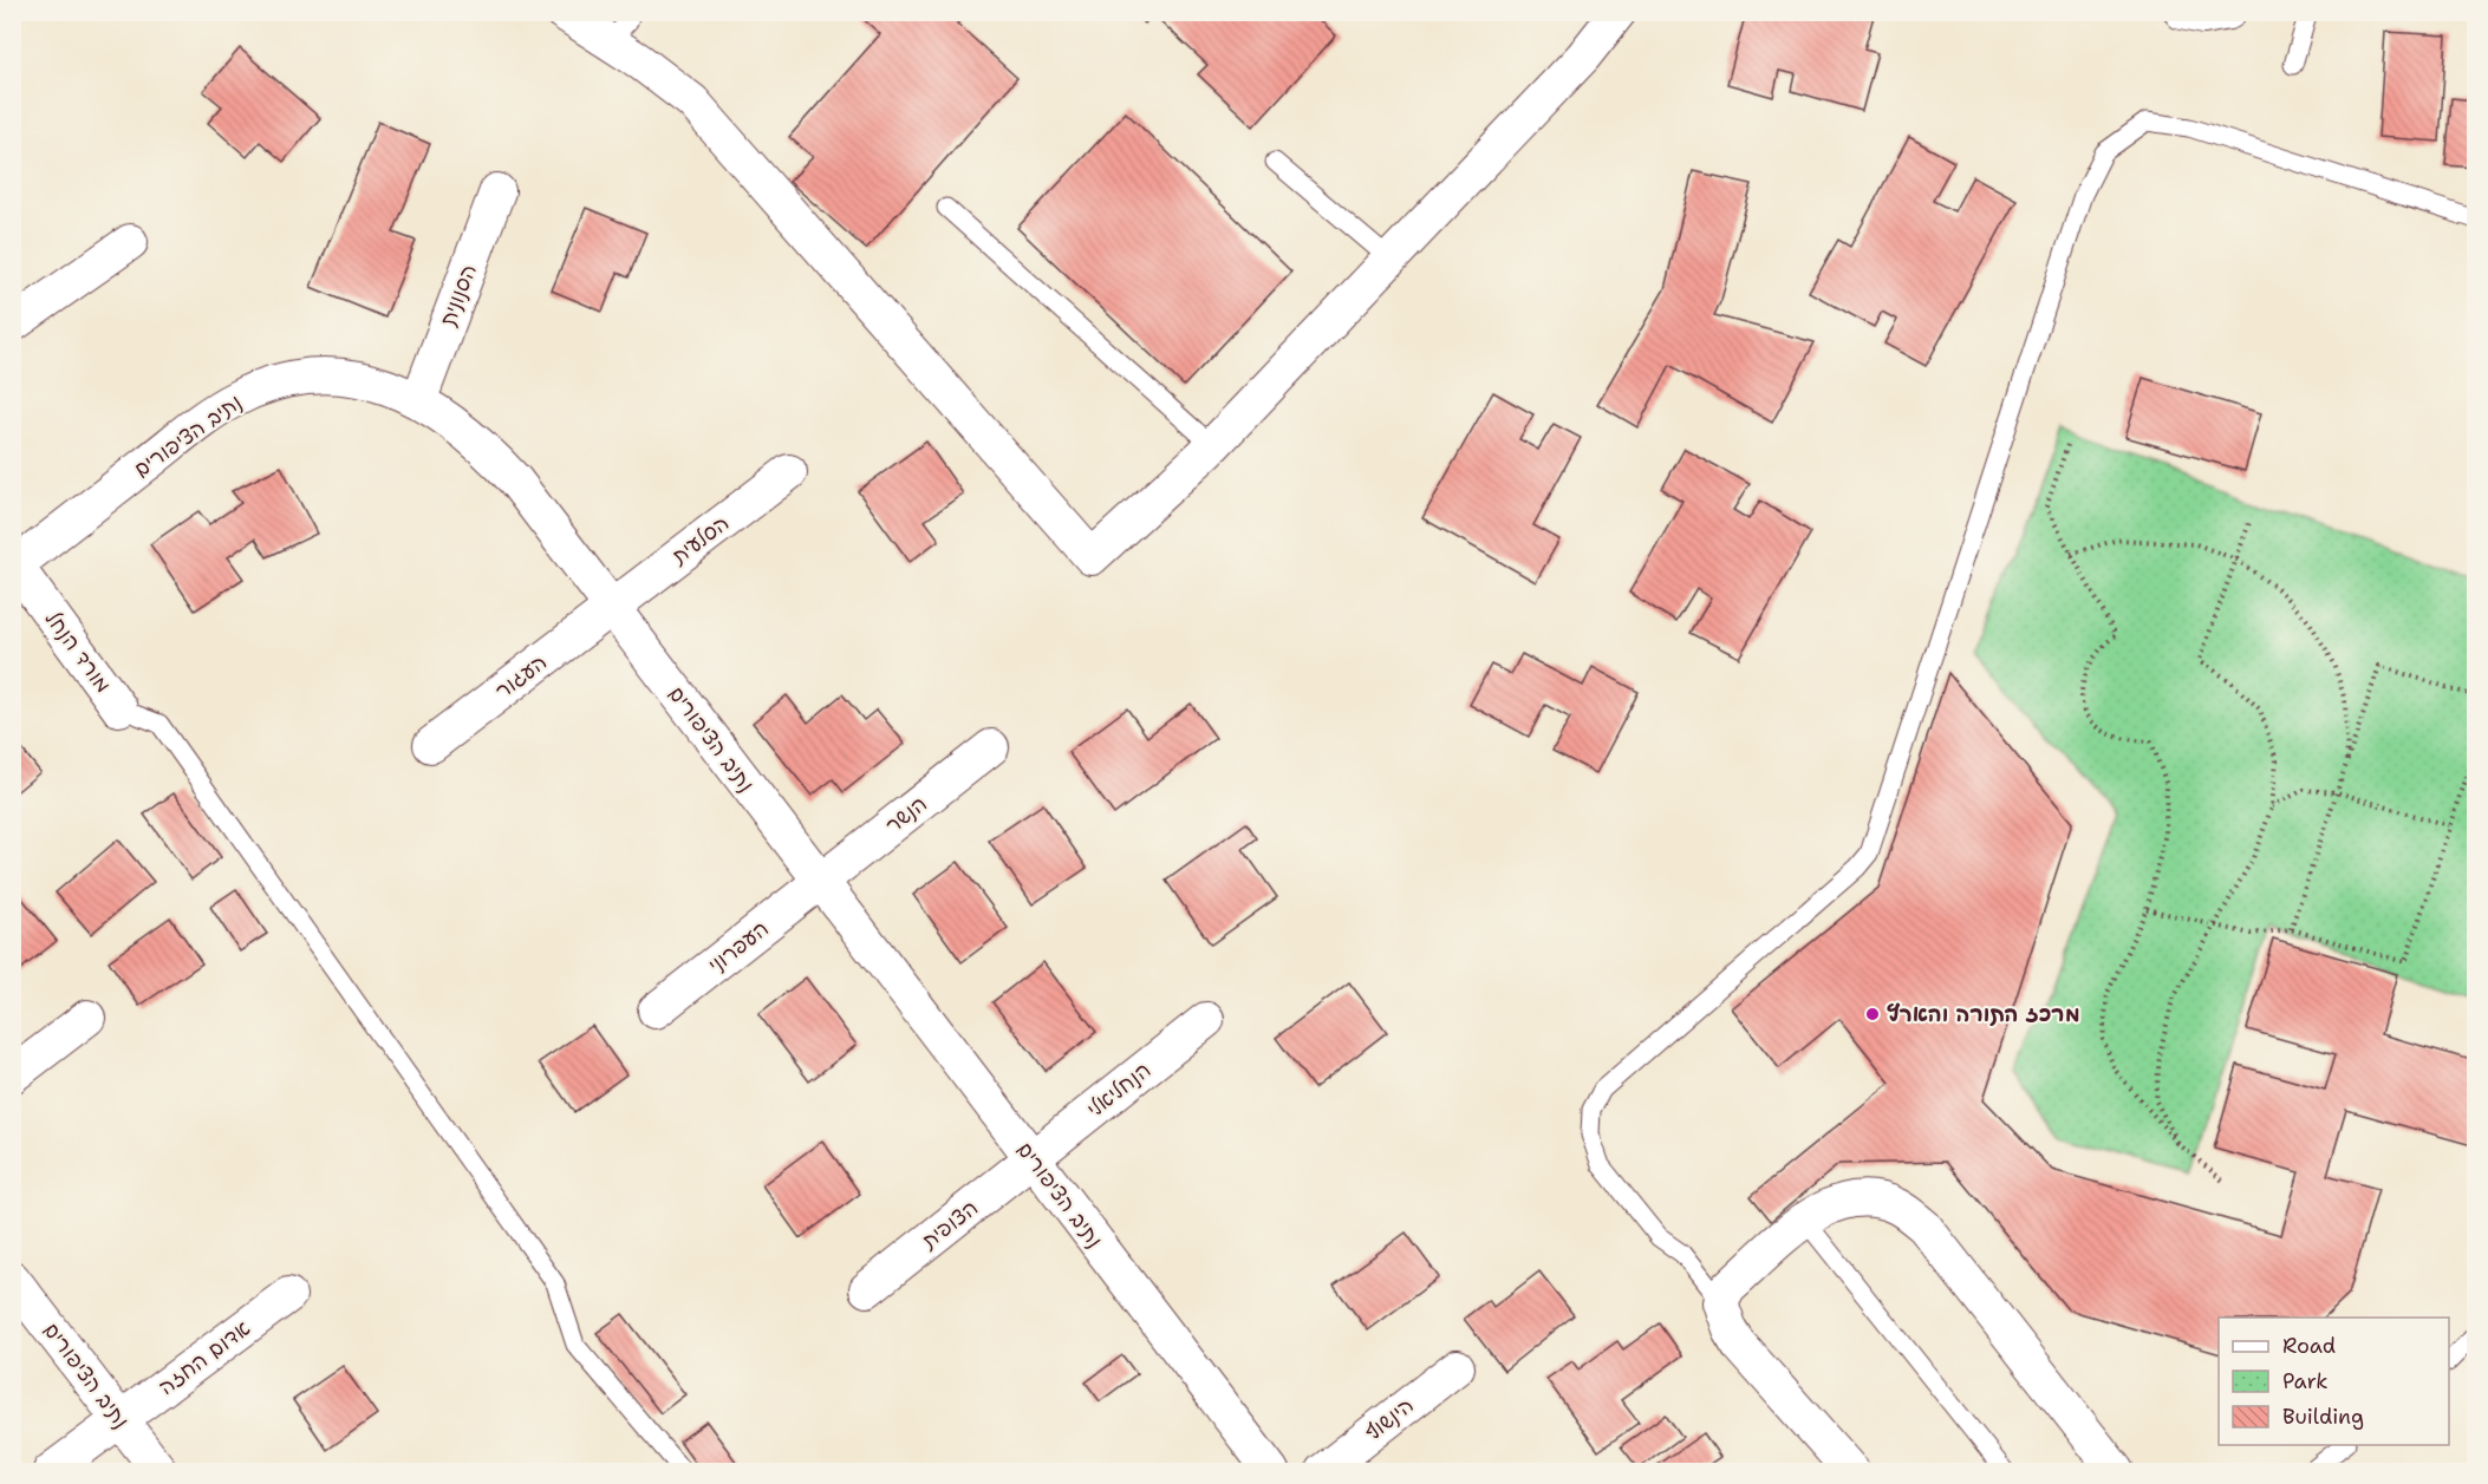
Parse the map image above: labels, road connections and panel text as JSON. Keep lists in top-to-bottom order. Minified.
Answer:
{"streets":{"street":["הסנונית","נתיב הציפורים","הסלעית","מורד הנחל","העגור","הנשר","העפרוני","הנחליאלי","הצופית","אדום החזה","הינשוף"]},"crossings":[["הסנונית","נתיב הציפורים"],["נתיב הציפורים","הסלעית"],["נתיב הציפורים","מורד הנחל"],["נתיב הציפורים","העגור"],["נתיב הציפורים","הנשר"],["נתיב הציפורים","העפרוני"],["נתיב הציפורים","הנחליאלי"],["נתיב הציפורים","הצופית"],["נתיב הציפורים","אדום החזה"],["הסלעית","העגור"],["הנשר","העפרוני"],["הנחליאלי","הצופית"]],"places":["מרכז התורה והארץ"],"legend":["Road","Park","Building"]}
